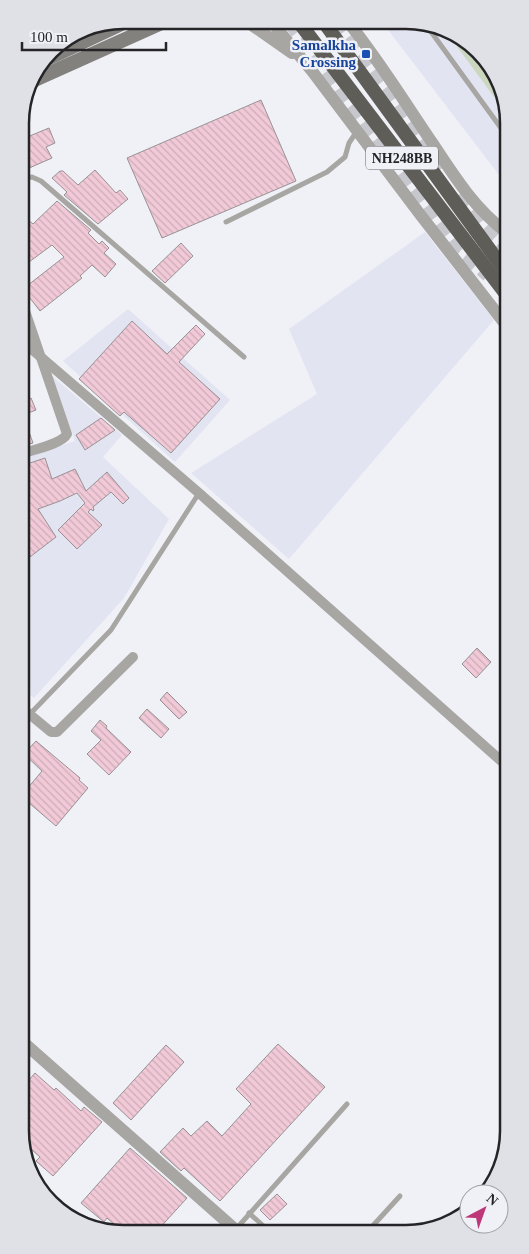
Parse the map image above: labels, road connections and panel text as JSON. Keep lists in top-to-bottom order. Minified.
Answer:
{"streets":{"highway":["NH248BB"]},"places":{"transit":["Samalkha Crossing"]},"scale_bar":"100 m","north":"top right"}
